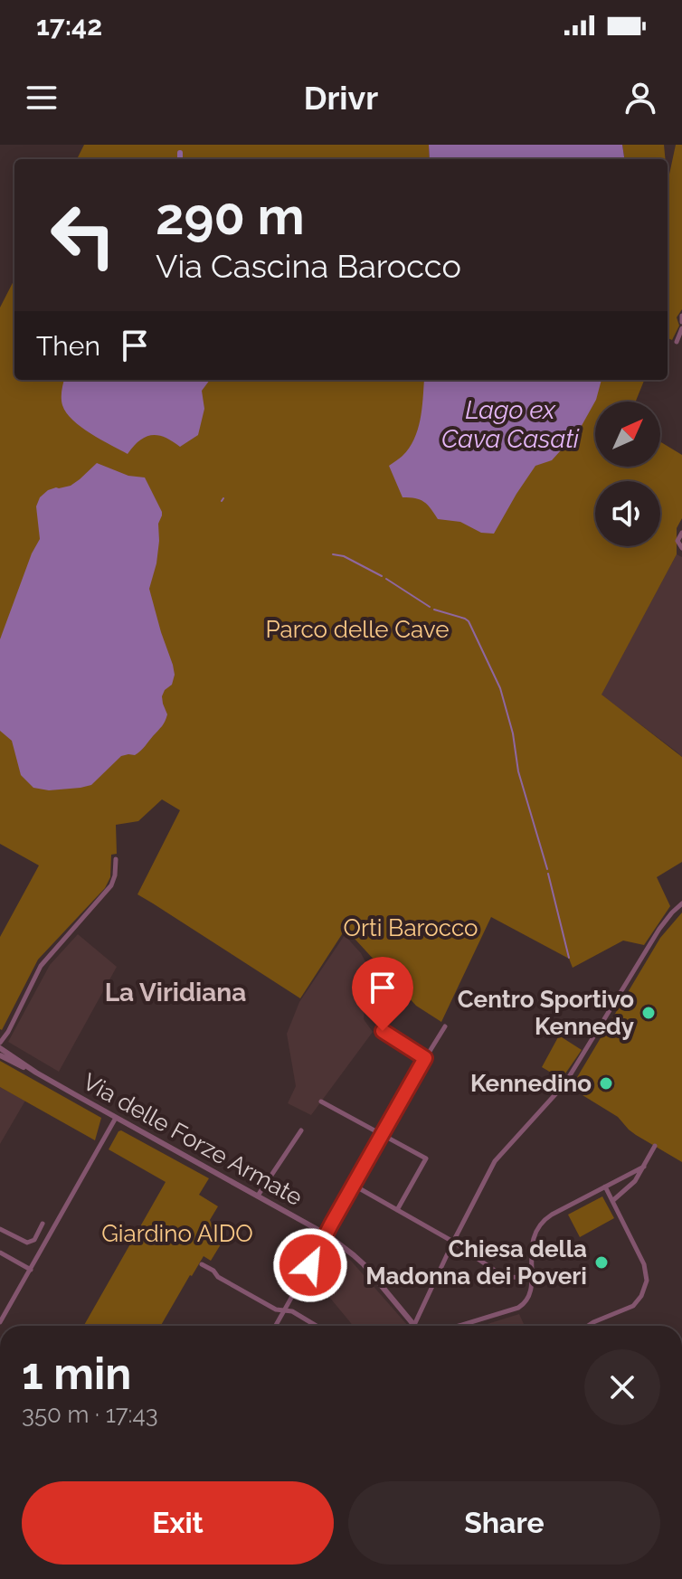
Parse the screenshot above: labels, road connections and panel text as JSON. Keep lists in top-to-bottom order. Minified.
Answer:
{"streets":{"street":["Via delle Forze Armate"]},"districts":["La Viridiana"],"water":["Lago ex Cava Casati"],"parks":["Parco delle Cave","Orti Barocco","Giardino AIDO"],"places":["Centro Sportivo Kennedy","Kennedino","Chiesa della Madonna dei Poveri"],"north":"top right","page":{"status":"17:42","header":"Drivr","turn":["290 m","Via Cascina Barocco"],"then":"Then","heading":["1 min","350 m · 17:43"],"buttons":["Exit","Share"]}}
